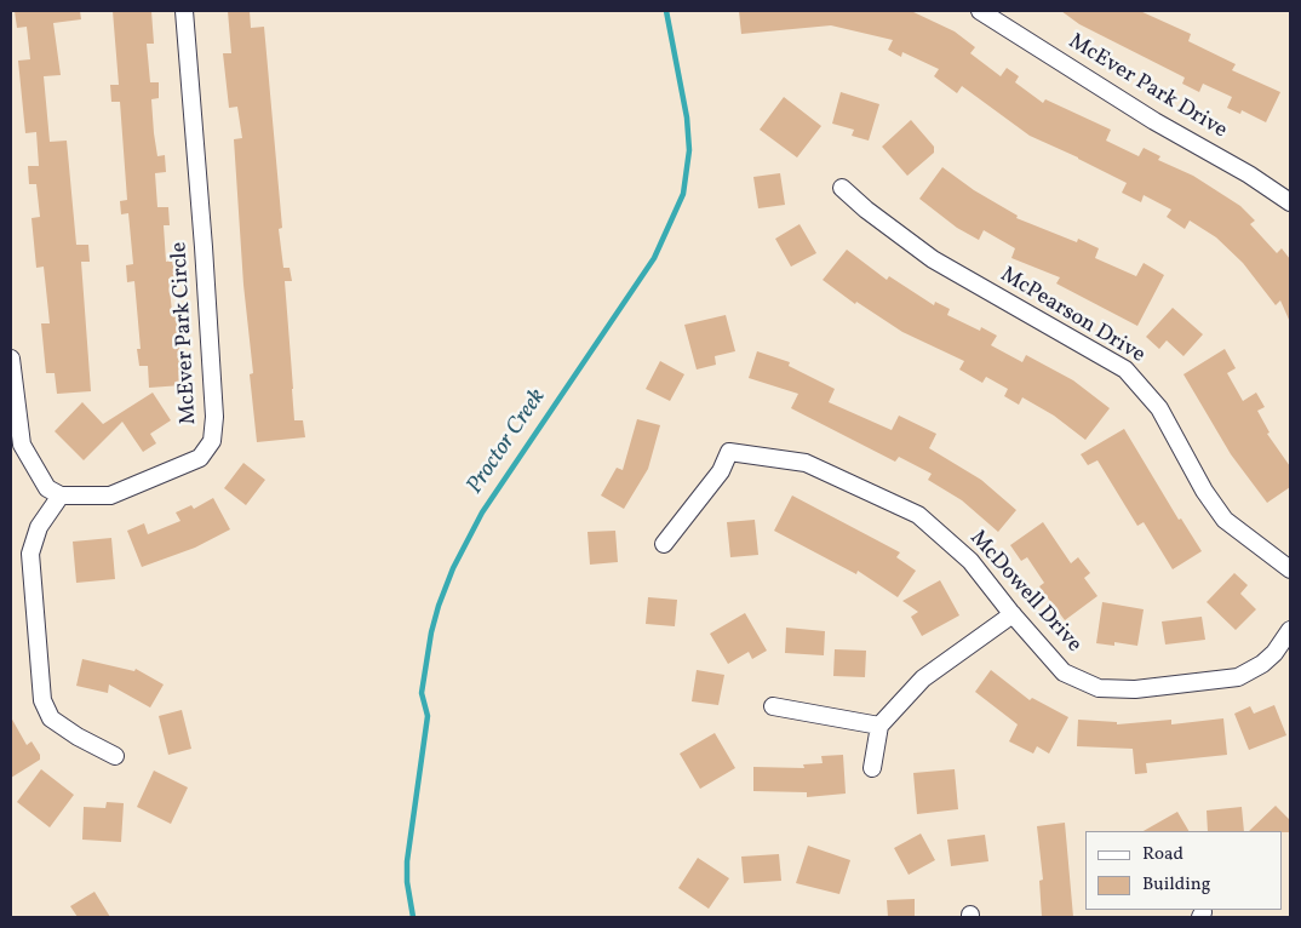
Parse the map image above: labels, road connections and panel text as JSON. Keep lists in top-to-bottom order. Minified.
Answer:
{"streets":{"street":["McEver Park Drive","McPearson Drive","McEver Park Circle","McDowell Drive"]},"water":["Proctor Creek"],"legend":["Road","Building"]}
